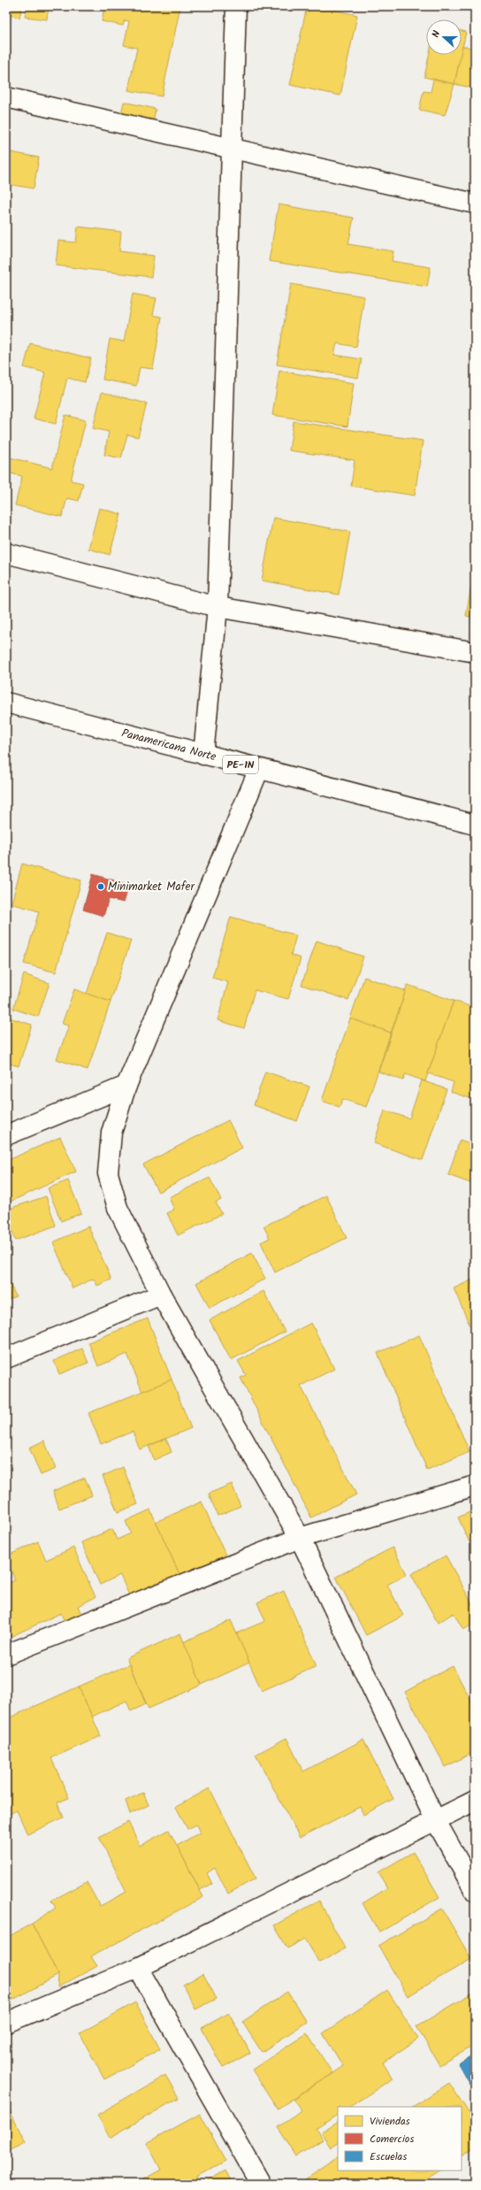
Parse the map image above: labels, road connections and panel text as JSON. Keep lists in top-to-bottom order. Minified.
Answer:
{"streets":{"main road":["Panamericana Norte","PE-1N"]},"places":["Minimarket Mafer"],"legend":["Viviendas","Comercios","Escuelas"],"north":"left"}
